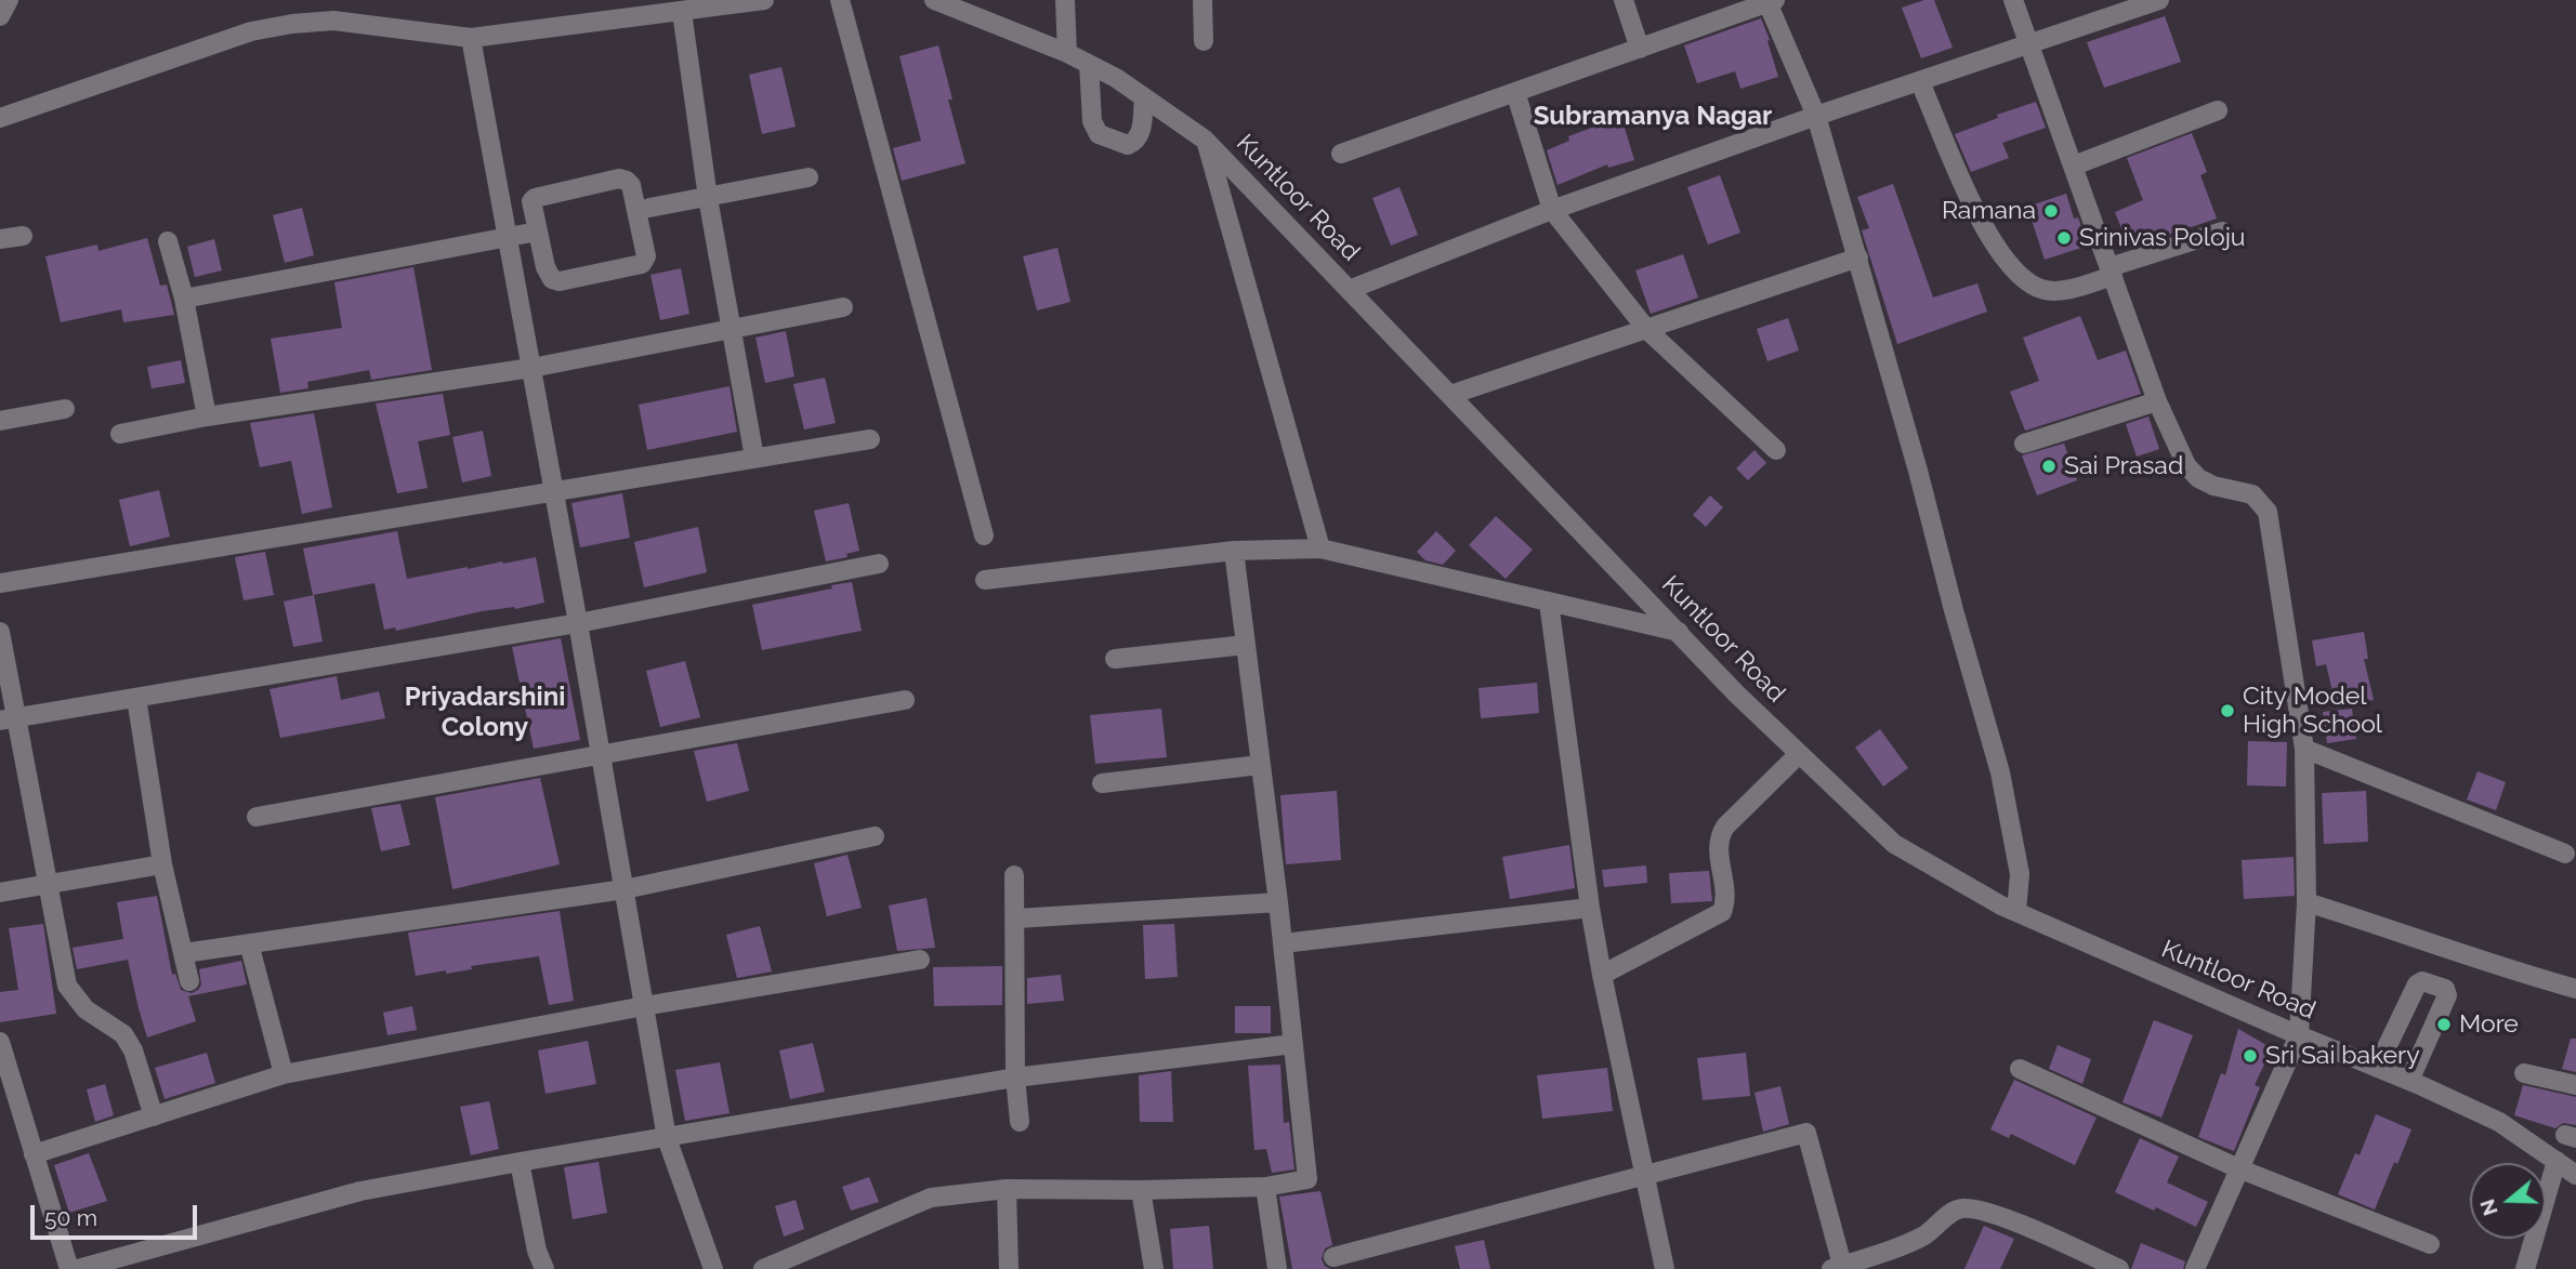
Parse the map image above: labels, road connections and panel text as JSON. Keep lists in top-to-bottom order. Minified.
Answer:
{"streets":{"street":["Kuntloor Road"]},"districts":["Subramanya Nagar","Priyadarshini Colony"],"places":["Ramana","Srinivas Poloju","Sai Prasad","City Model High School","More","Sri Sai bakery"],"scale_bar":"50 m","north":"left"}
